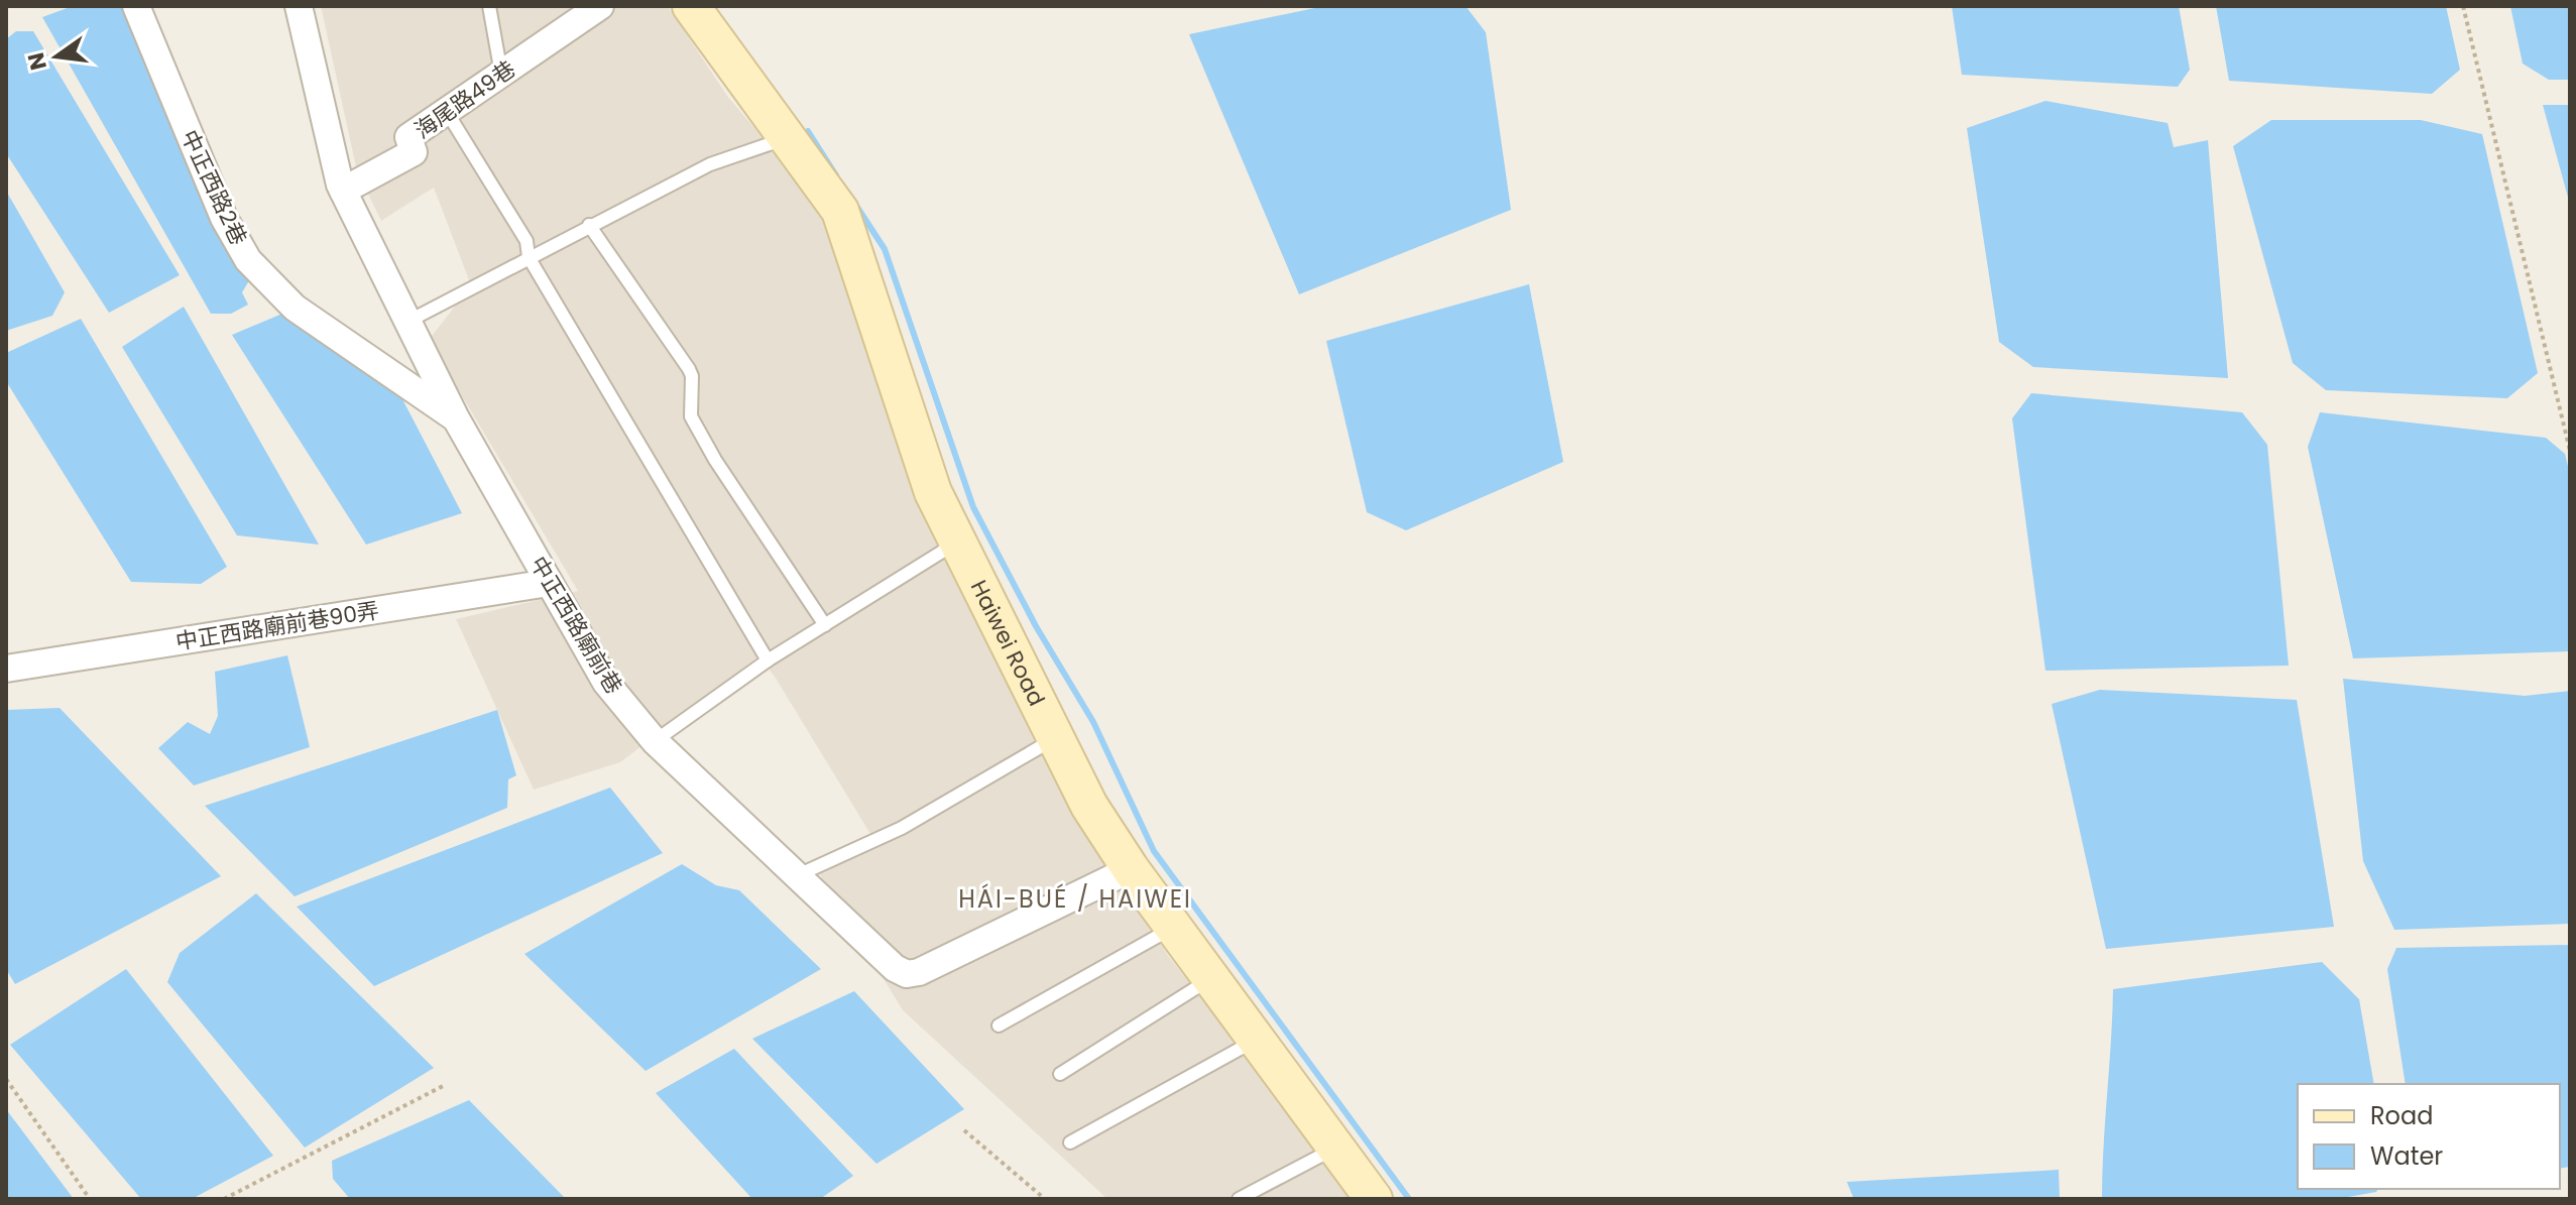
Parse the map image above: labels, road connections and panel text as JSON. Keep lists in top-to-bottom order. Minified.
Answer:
{"streets":{"street":["海尾路49巷","中正西路2巷","中正西路廟前巷","中正西路廟前巷90弄","Haiwei Road"]},"crossings":[["海尾路49巷","中正西路廟前巷"],["中正西路2巷","中正西路廟前巷"],["中正西路廟前巷","中正西路廟前巷90弄"],["中正西路廟前巷","Haiwei Road"]],"districts":["HÁI-BUÉ / HAIWEI"],"legend":["Road","Water"],"north":"left"}
